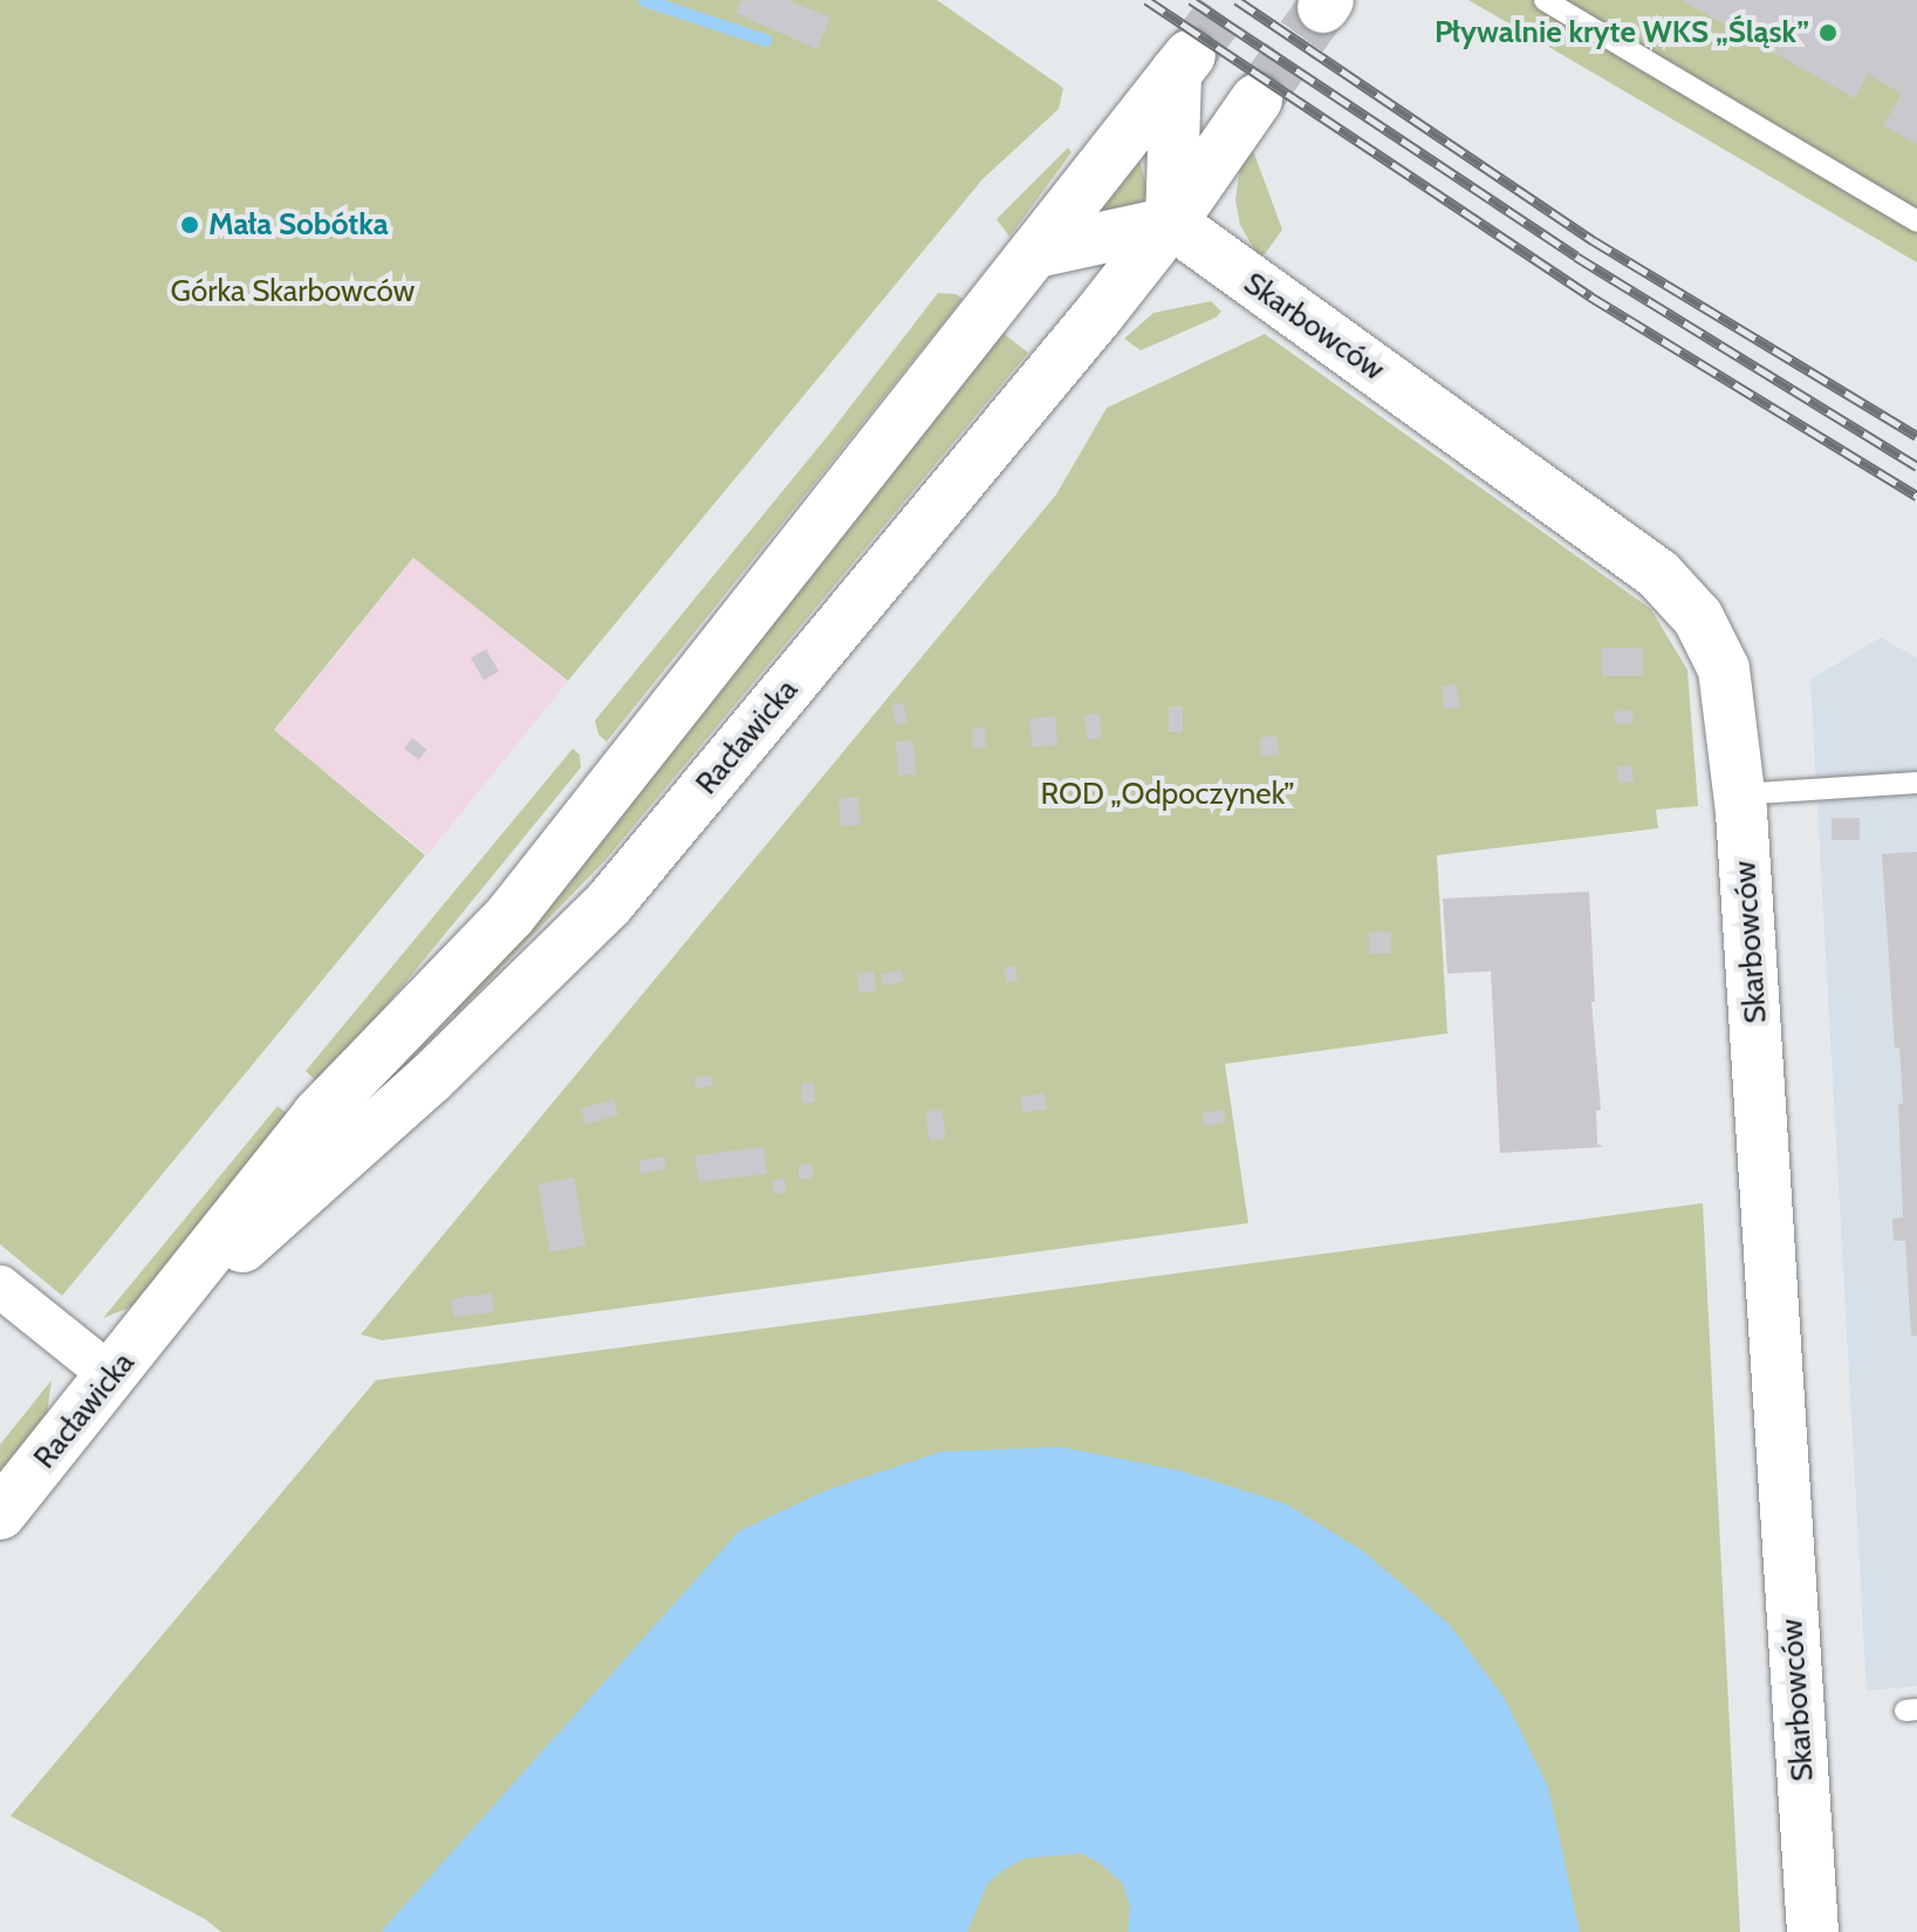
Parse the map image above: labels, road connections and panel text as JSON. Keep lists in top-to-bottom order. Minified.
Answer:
{"streets":{"street":["Skarbowców","Racławicka"]},"crossings":[["Skarbowców","Racławicka"]],"parks":["Górka Skarbowców","ROD „Odpoczynek”"],"places":["Pływalnie kryte WKS „Śląsk”","Mała Sobótka"]}
